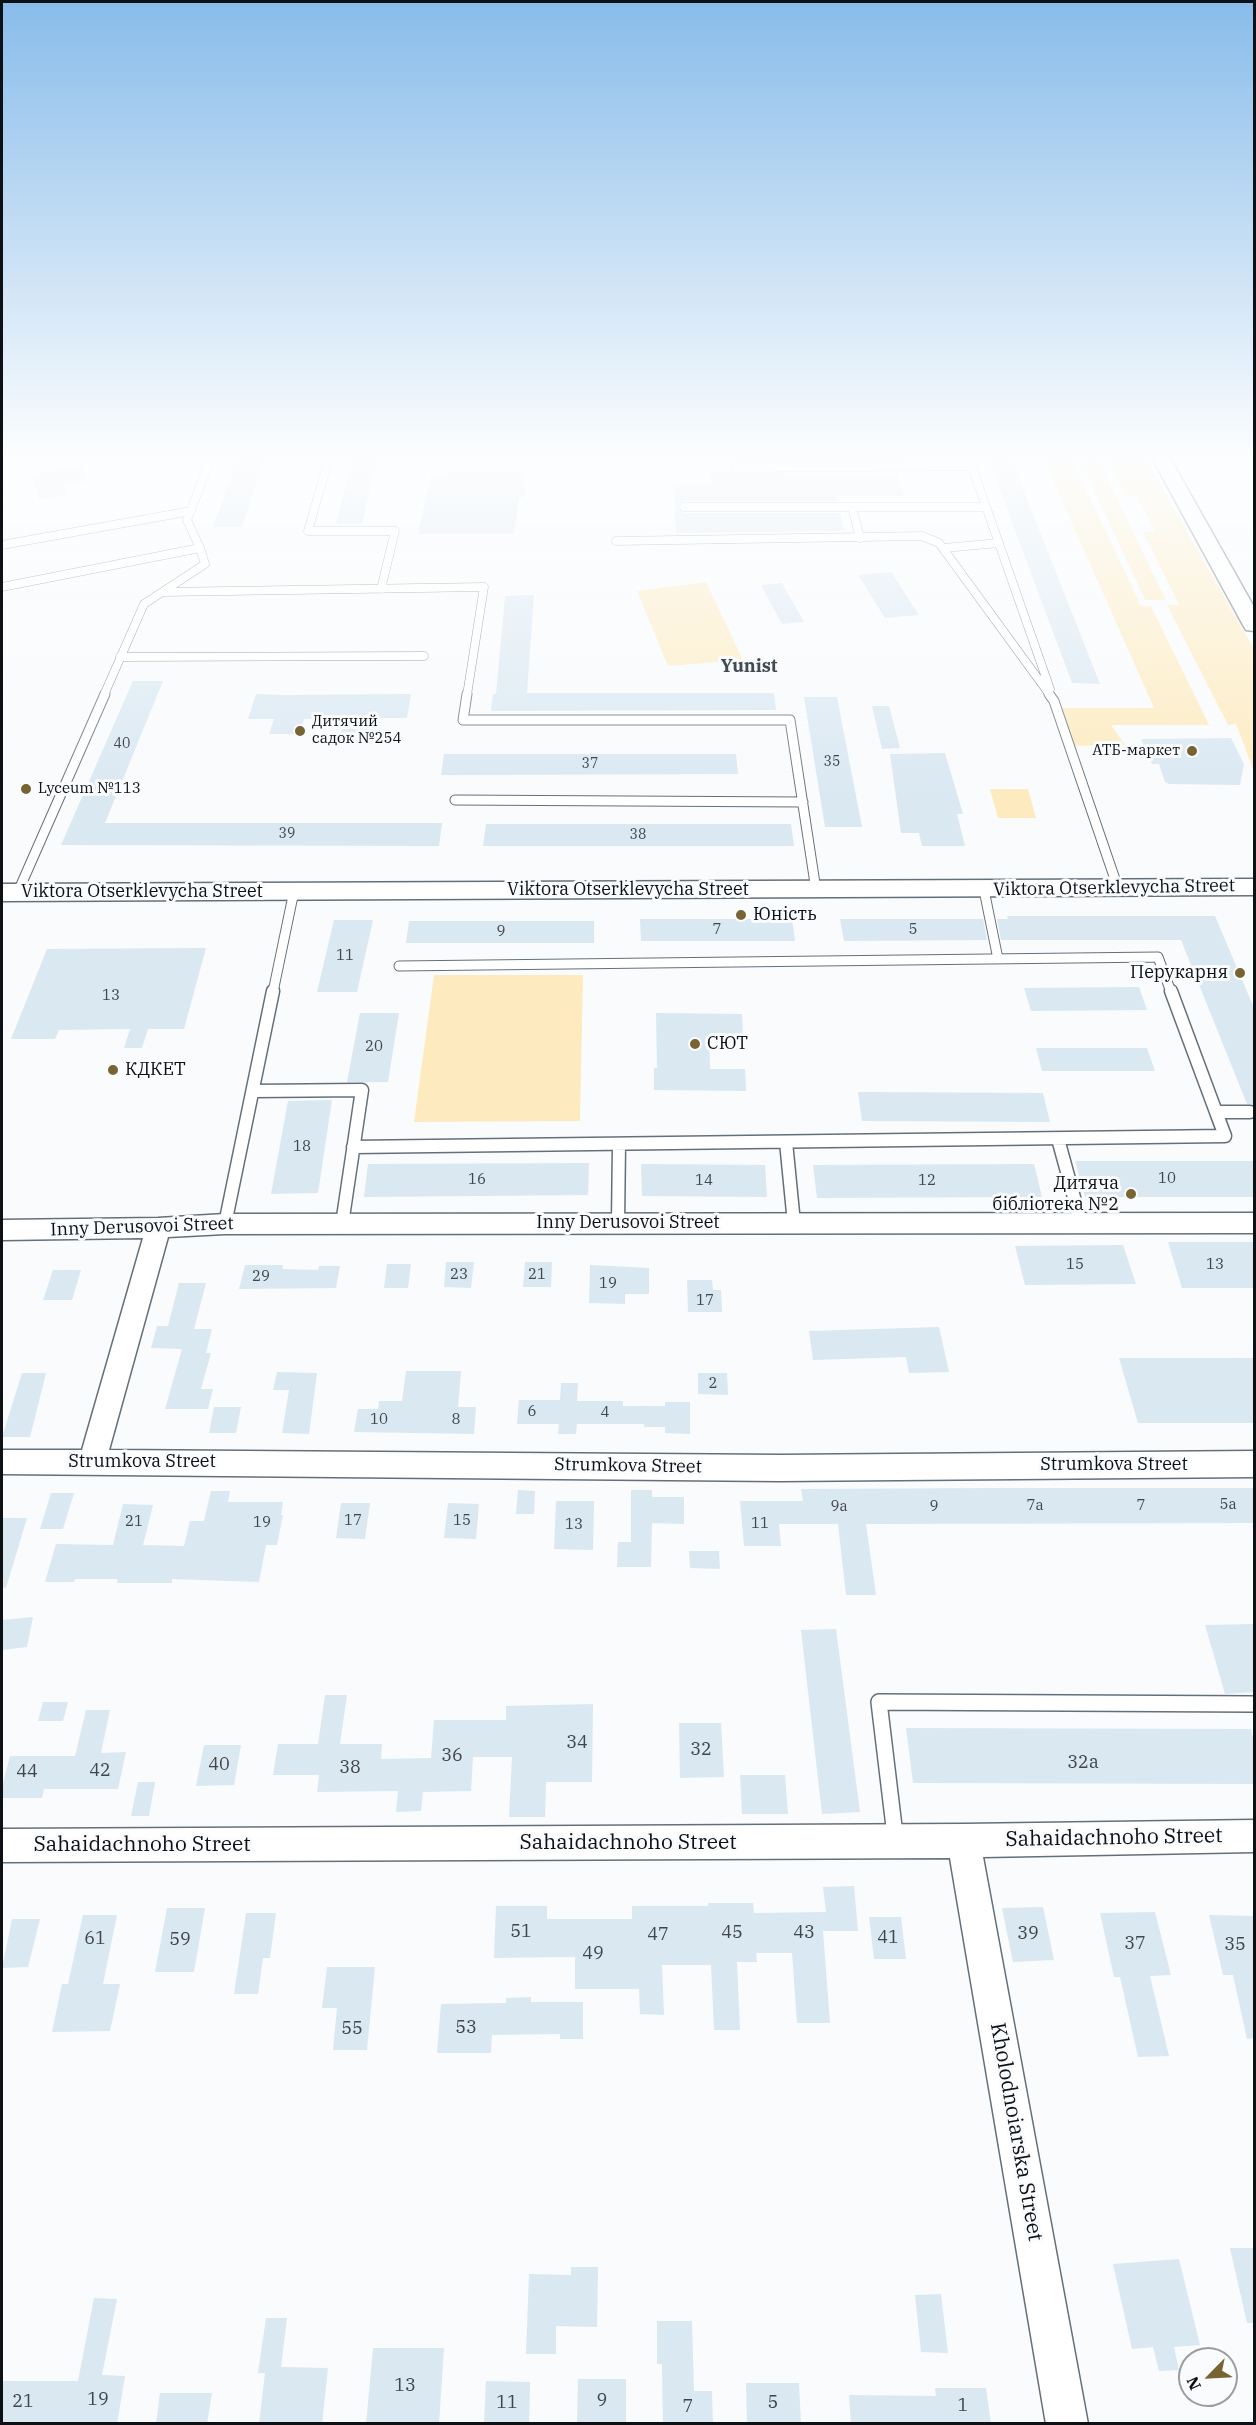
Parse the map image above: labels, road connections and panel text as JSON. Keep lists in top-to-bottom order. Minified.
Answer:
{"streets":{"street":["Viktora Otserklevycha Street","Inny Derusovoi Street","Strumkova Street","Sahaidachnoho Street","Kholodnoiarska Street"]},"crossings":[["Sahaidachnoho Street","Kholodnoiarska Street"]],"districts":["Yunist"],"places":["Дитячий садок №254","АТБ-маркет","Lyceum №113","Юність","Перукарня","СЮТ","КДКЕТ","Дитяча бібліотека №2"],"house_numbers":["40","35","37","39","38","7","5","9","11","13","20","18","10","16","14","12","15","13","23","21","29","19","17","2","6","4","10","8","5а","7а","7","9а","9","17","15","21","19","11","13","34","32","36","32а","40","38","42","44","51","45","43","39","47","41","61","59","37","35","49","53","55","13","19","9","21","11","5","1","7"],"north":"bottom left"}
